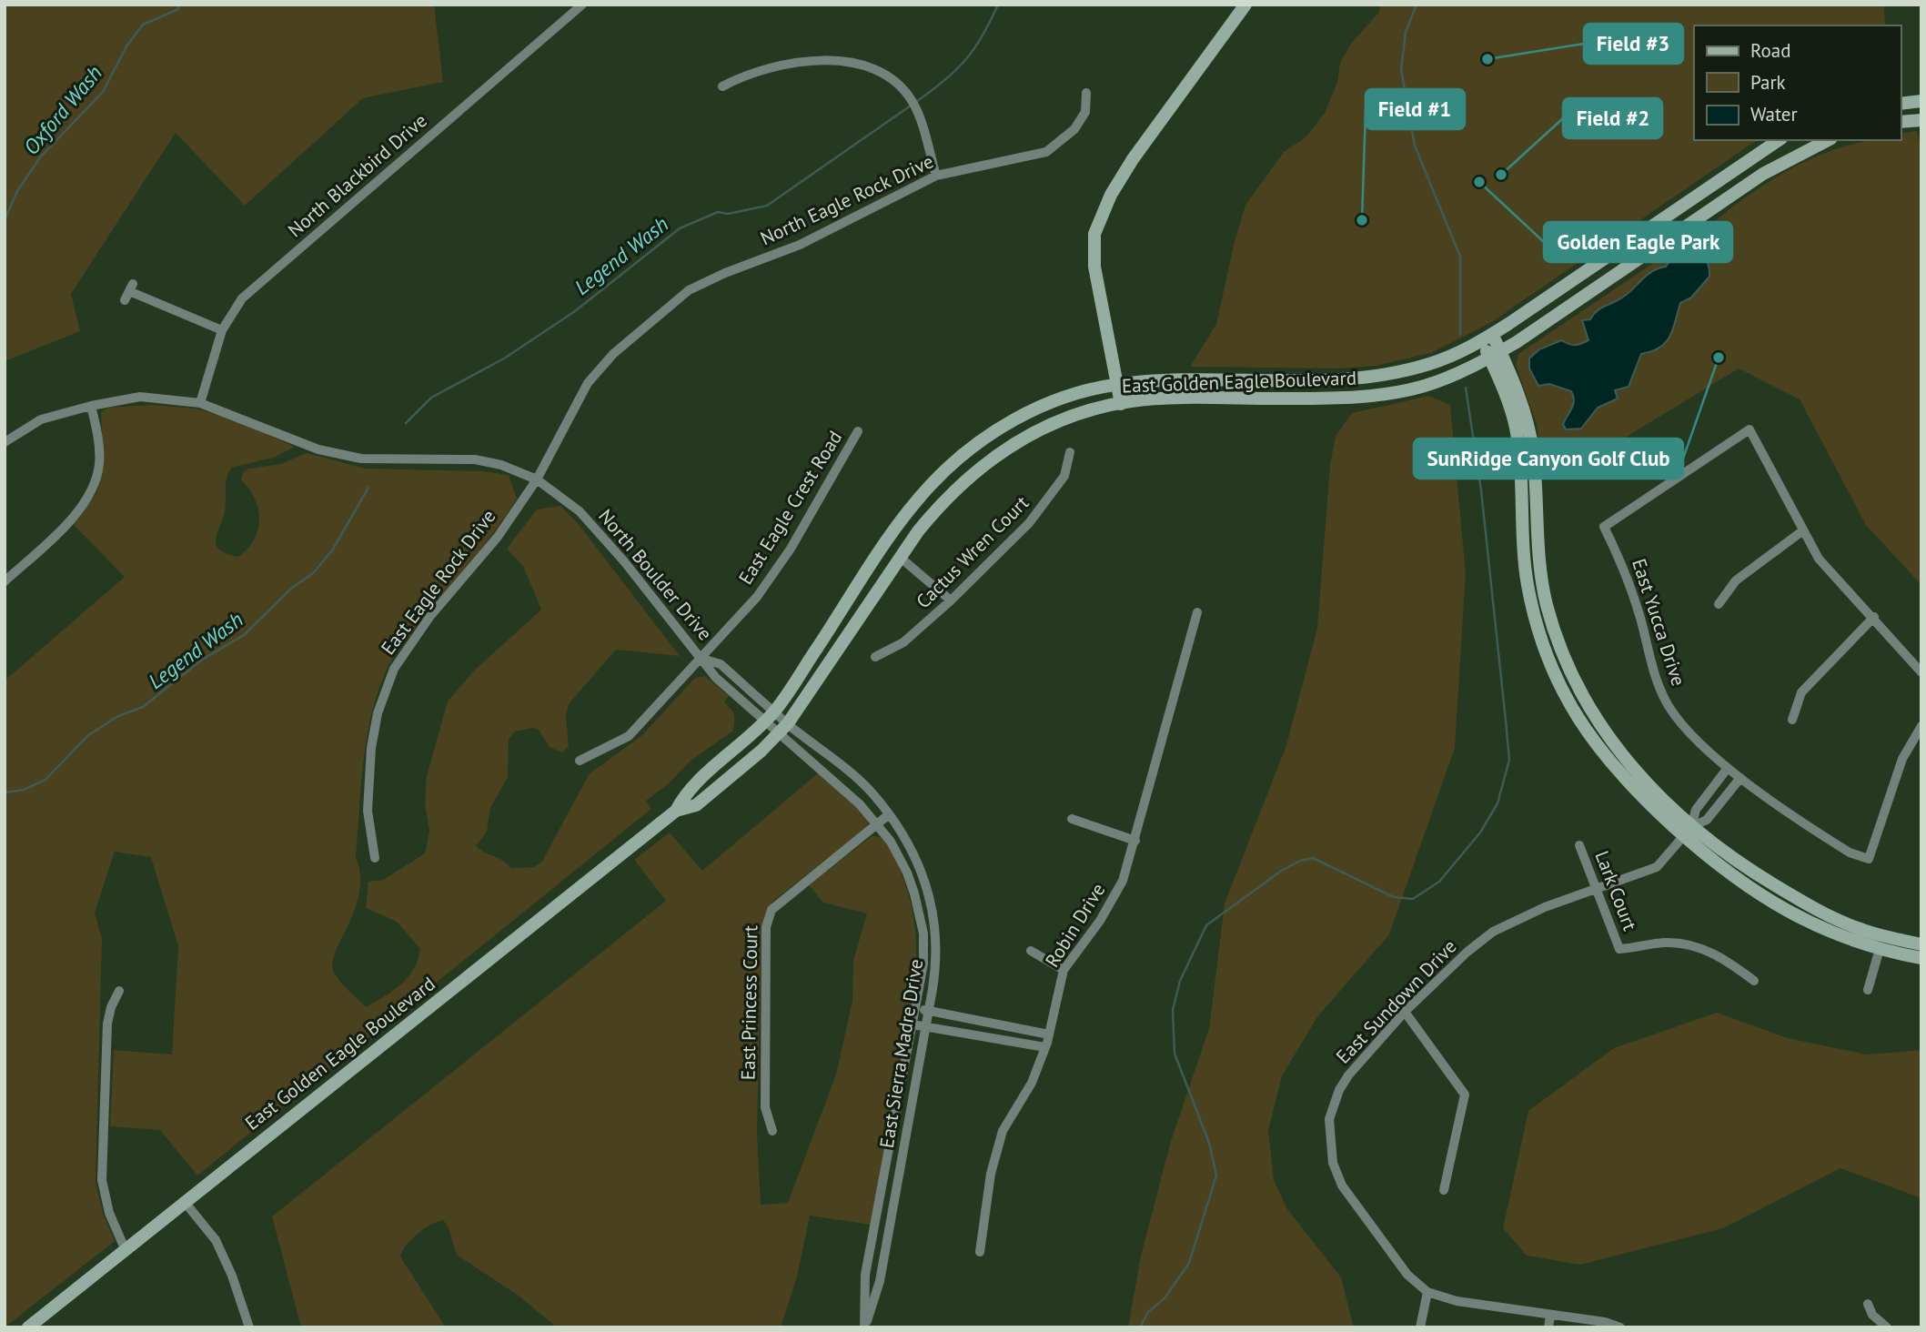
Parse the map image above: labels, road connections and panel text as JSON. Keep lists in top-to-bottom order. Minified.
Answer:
{"streets":{"street":["North Blackbird Drive","North Eagle Rock Drive","East Golden Eagle Boulevard","East Eagle Crest Road","Cactus Wren Court","North Boulder Drive","East Eagle Rock Drive","East Yucca Drive","Lark Court","Robin Drive","East Sundown Drive","East Princess Court","East Sierra Madre Drive"]},"crossings":[["North Blackbird Drive","North Boulder Drive"],["North Eagle Rock Drive","East Eagle Rock Drive"],["East Golden Eagle Boulevard","North Boulder Drive"],["East Golden Eagle Boulevard","East Sierra Madre Drive"],["East Eagle Crest Road","North Boulder Drive"],["North Boulder Drive","East Eagle Rock Drive"],["North Boulder Drive","East Sierra Madre Drive"],["Lark Court","East Sundown Drive"],["East Princess Court","East Sierra Madre Drive"]],"water":["Oxford Wash","Legend Wash"],"places":["Field #3","Field #2","Golden Eagle Park","Field #1","SunRidge Canyon Golf Club"],"legend":["Road","Park","Water"]}
